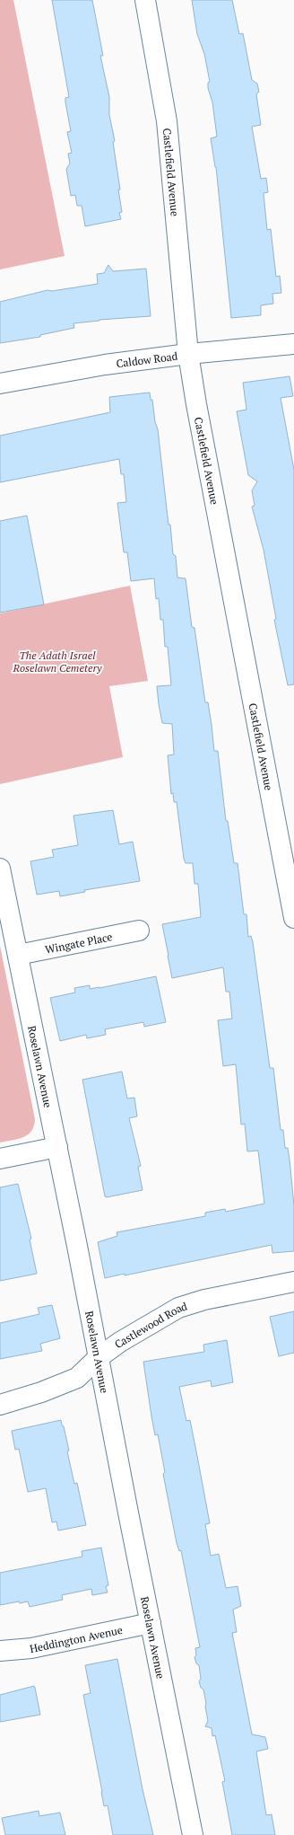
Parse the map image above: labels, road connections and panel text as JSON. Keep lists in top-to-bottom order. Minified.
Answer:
{"streets":{"street":["Castlefield Avenue","Caldow Road","Wingate Place","Roselawn Avenue","Castlewood Road","Heddington Avenue"]},"crossings":[["Castlefield Avenue","Caldow Road"],["Wingate Place","Roselawn Avenue"],["Roselawn Avenue","Castlewood Road"],["Roselawn Avenue","Heddington Avenue"]],"parks":["The Adath Israel Roselawn Cemetery"]}
